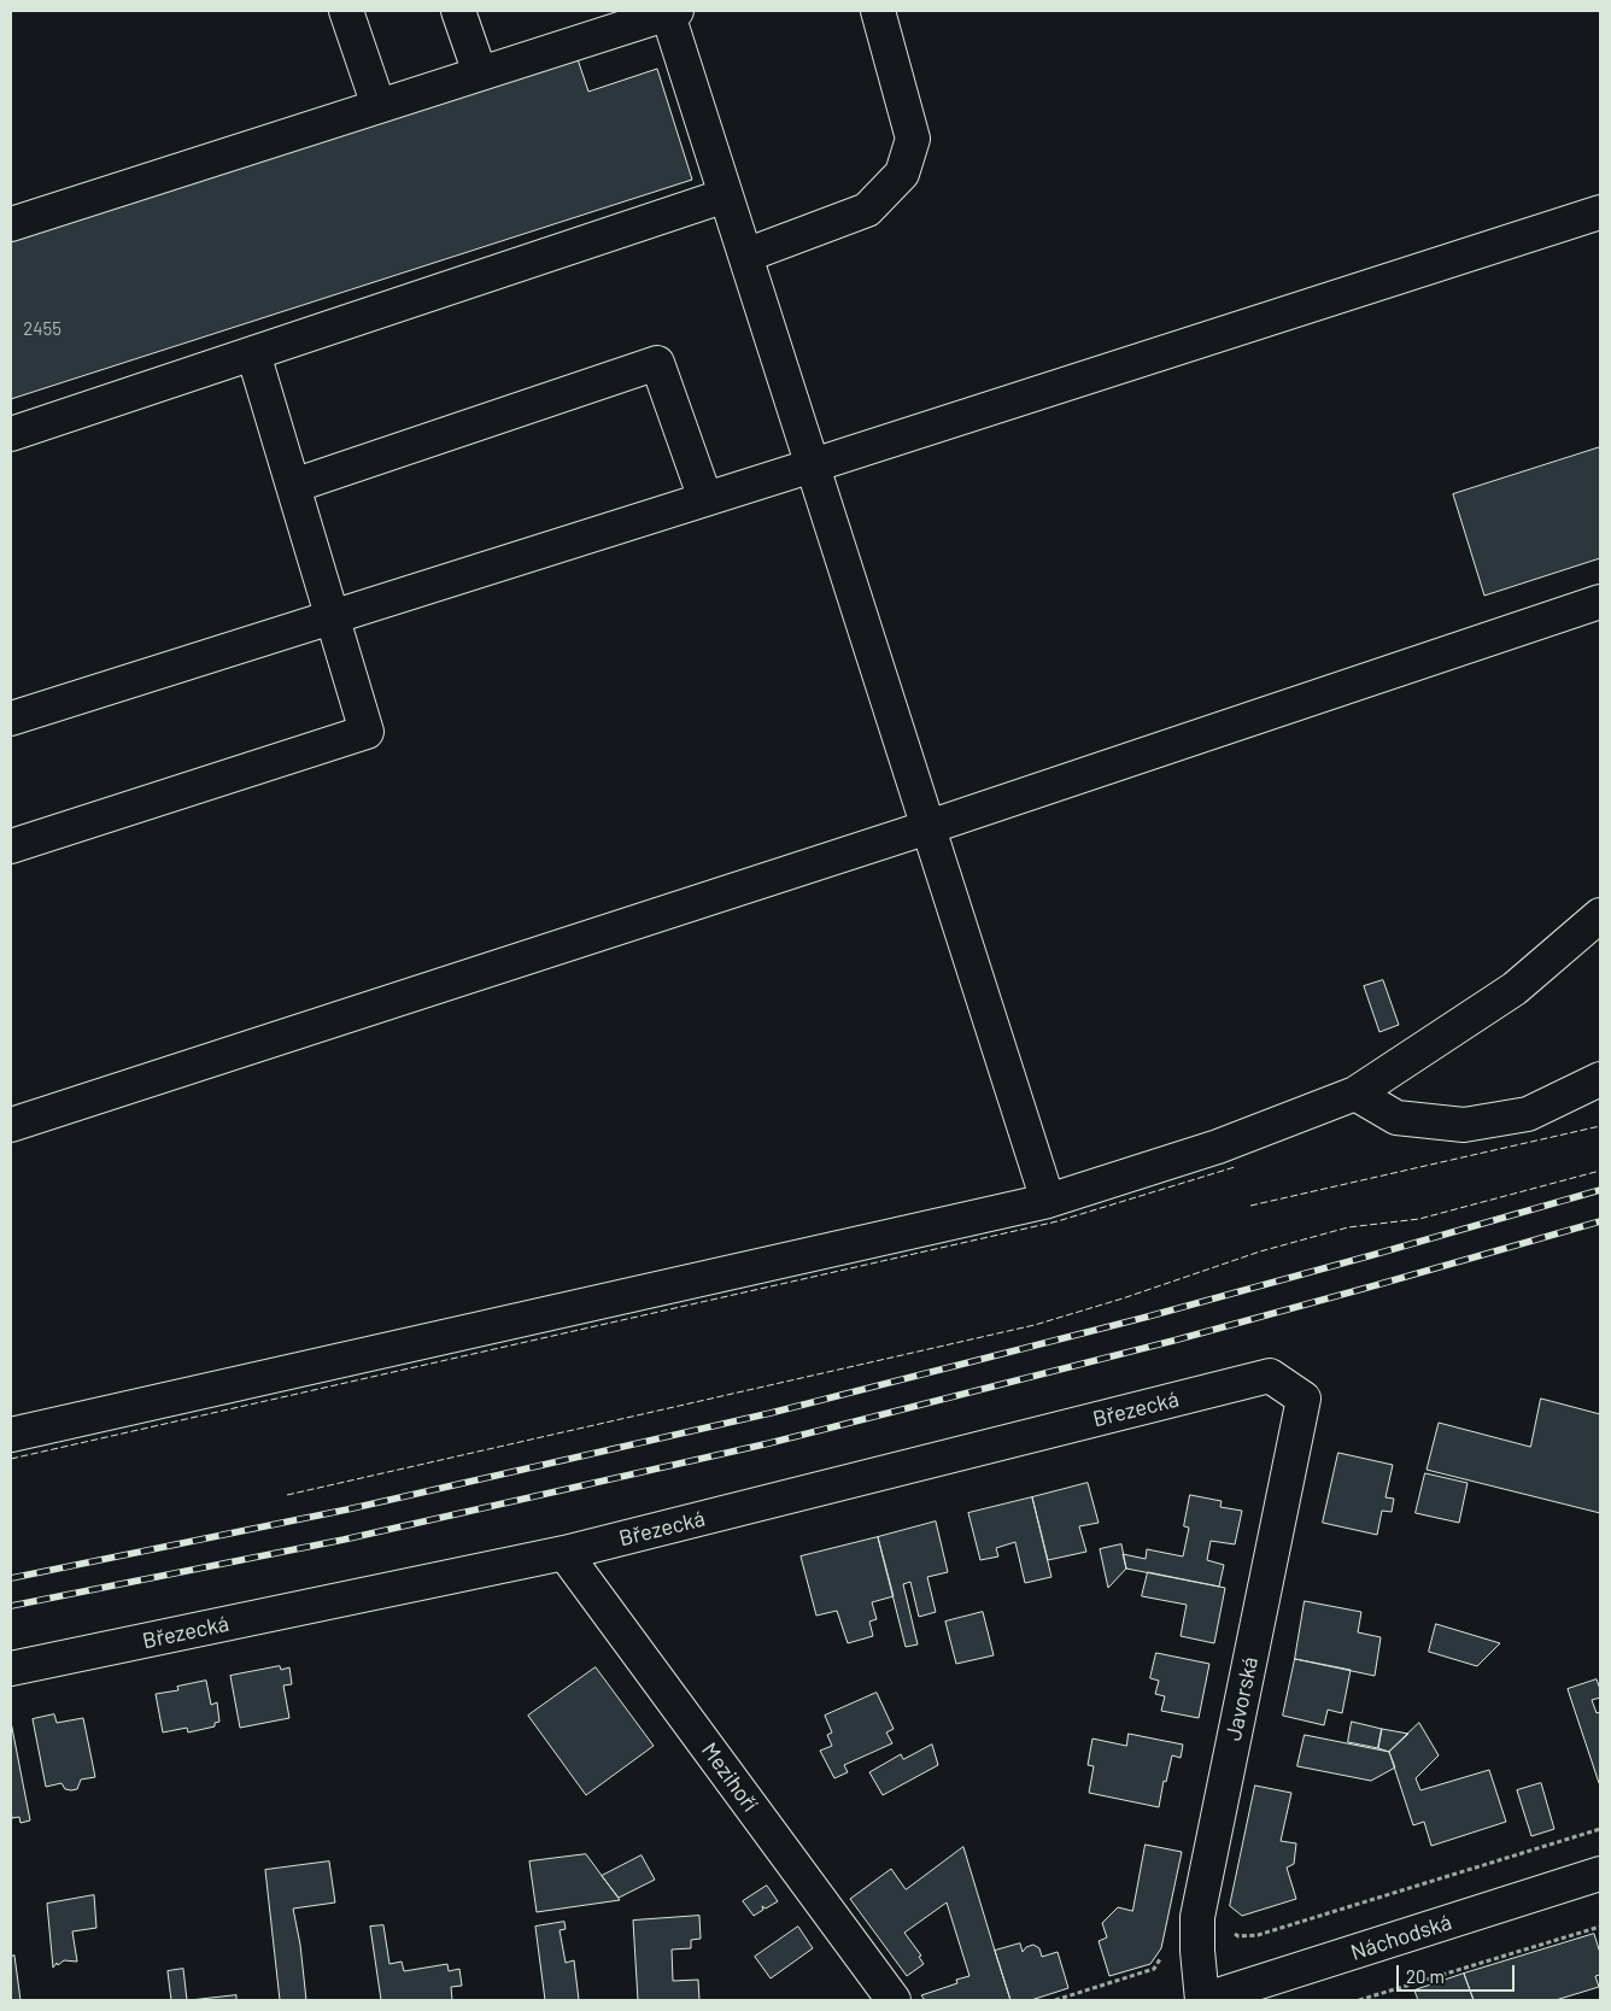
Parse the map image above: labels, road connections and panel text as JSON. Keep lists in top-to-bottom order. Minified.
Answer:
{"streets":{"street":["Březecká","Javorská","Mezihoří","Náchodská"]},"crossings":[["Březecká","Javorská"],["Březecká","Mezihoří"],["Javorská","Náchodská"]],"house_numbers":["2455"],"scale_bar":"20 m"}
